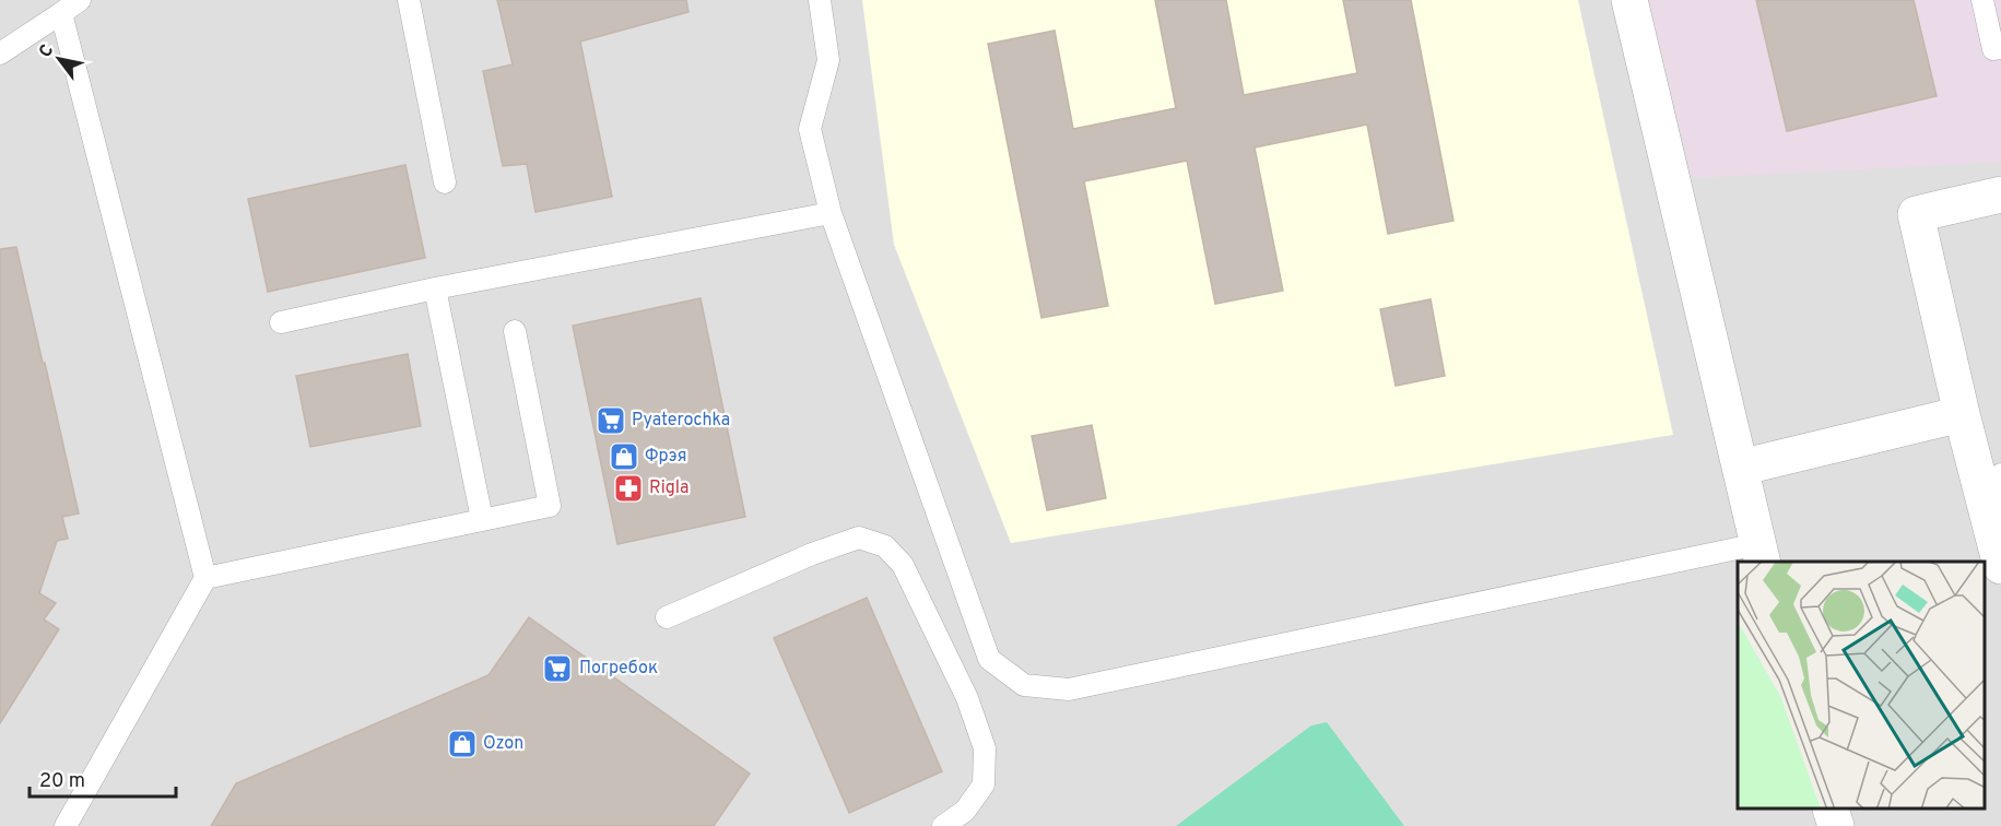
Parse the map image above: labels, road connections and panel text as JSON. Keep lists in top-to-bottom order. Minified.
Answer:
{"places":{"supermarket":["Pyaterochka","Погребок"],"shop":["Фрэя","Ozon"],"pharmacy":["Rigla"]},"scale_bar":"20 m","north":"top left"}
